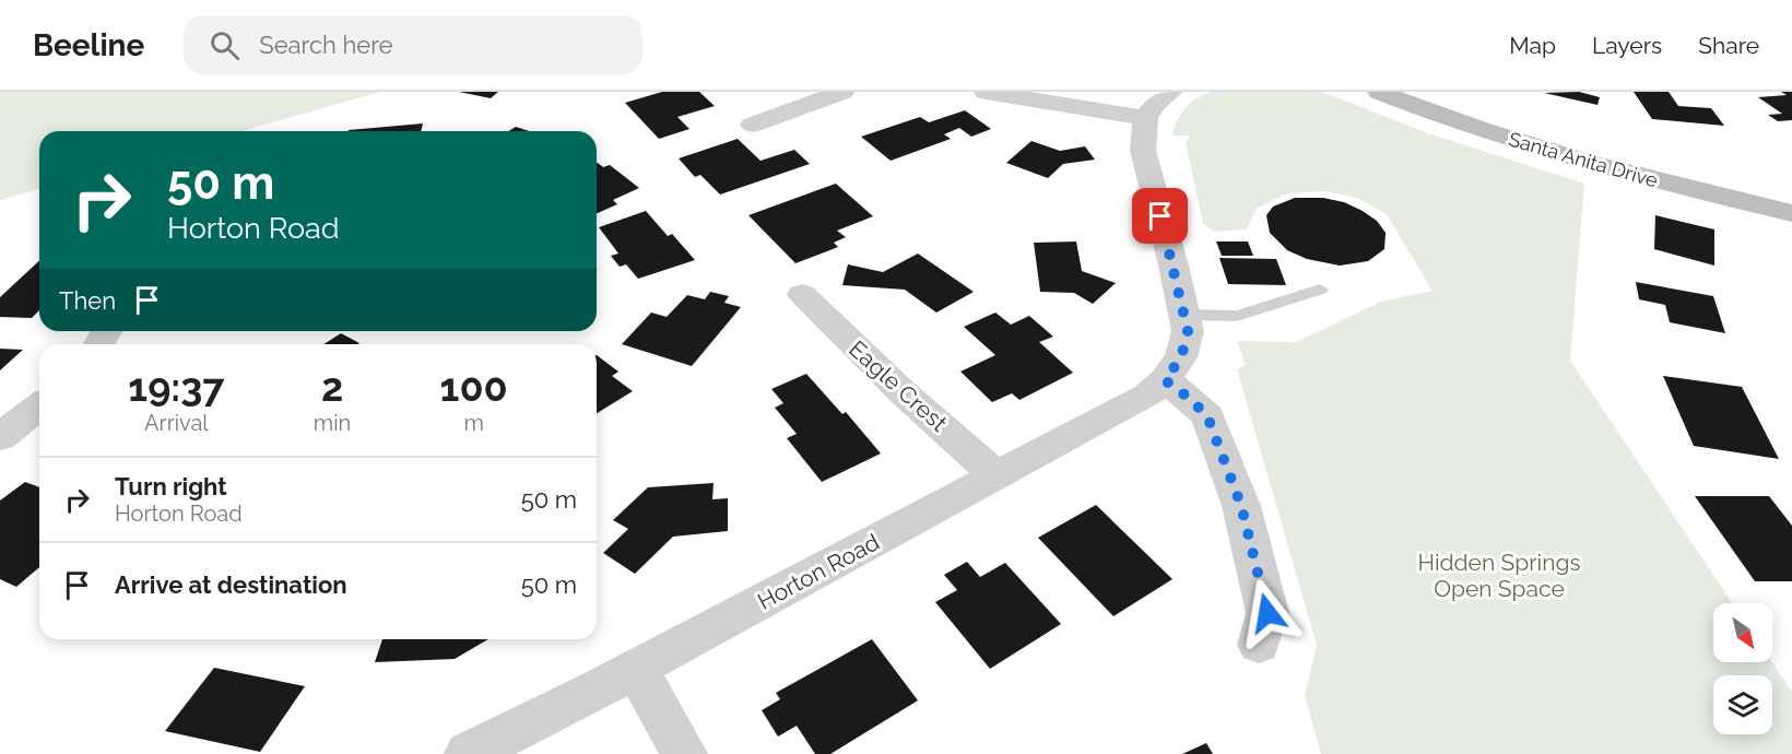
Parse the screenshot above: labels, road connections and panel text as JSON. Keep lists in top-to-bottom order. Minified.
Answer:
{"streets":{"main road":["Santa Anita Drive"],"street":["Eagle Crest","Horton Road"]},"crossings":[["Eagle Crest","Horton Road"]],"parks":["Hidden Springs Open Space"],"north":"bottom right","page":{"header":"Beeline","search":"Search here","nav":["Map","Layers","Share"],"turn":["50 m","Horton Road"],"then":"Then","eta":["19:37","Arrival","2","min","100","m"],"list":[{"name":"Turn right","note":"Horton Road","value":"50 m"},{"name":"Arrive at destination","value":"50 m"}]}}
